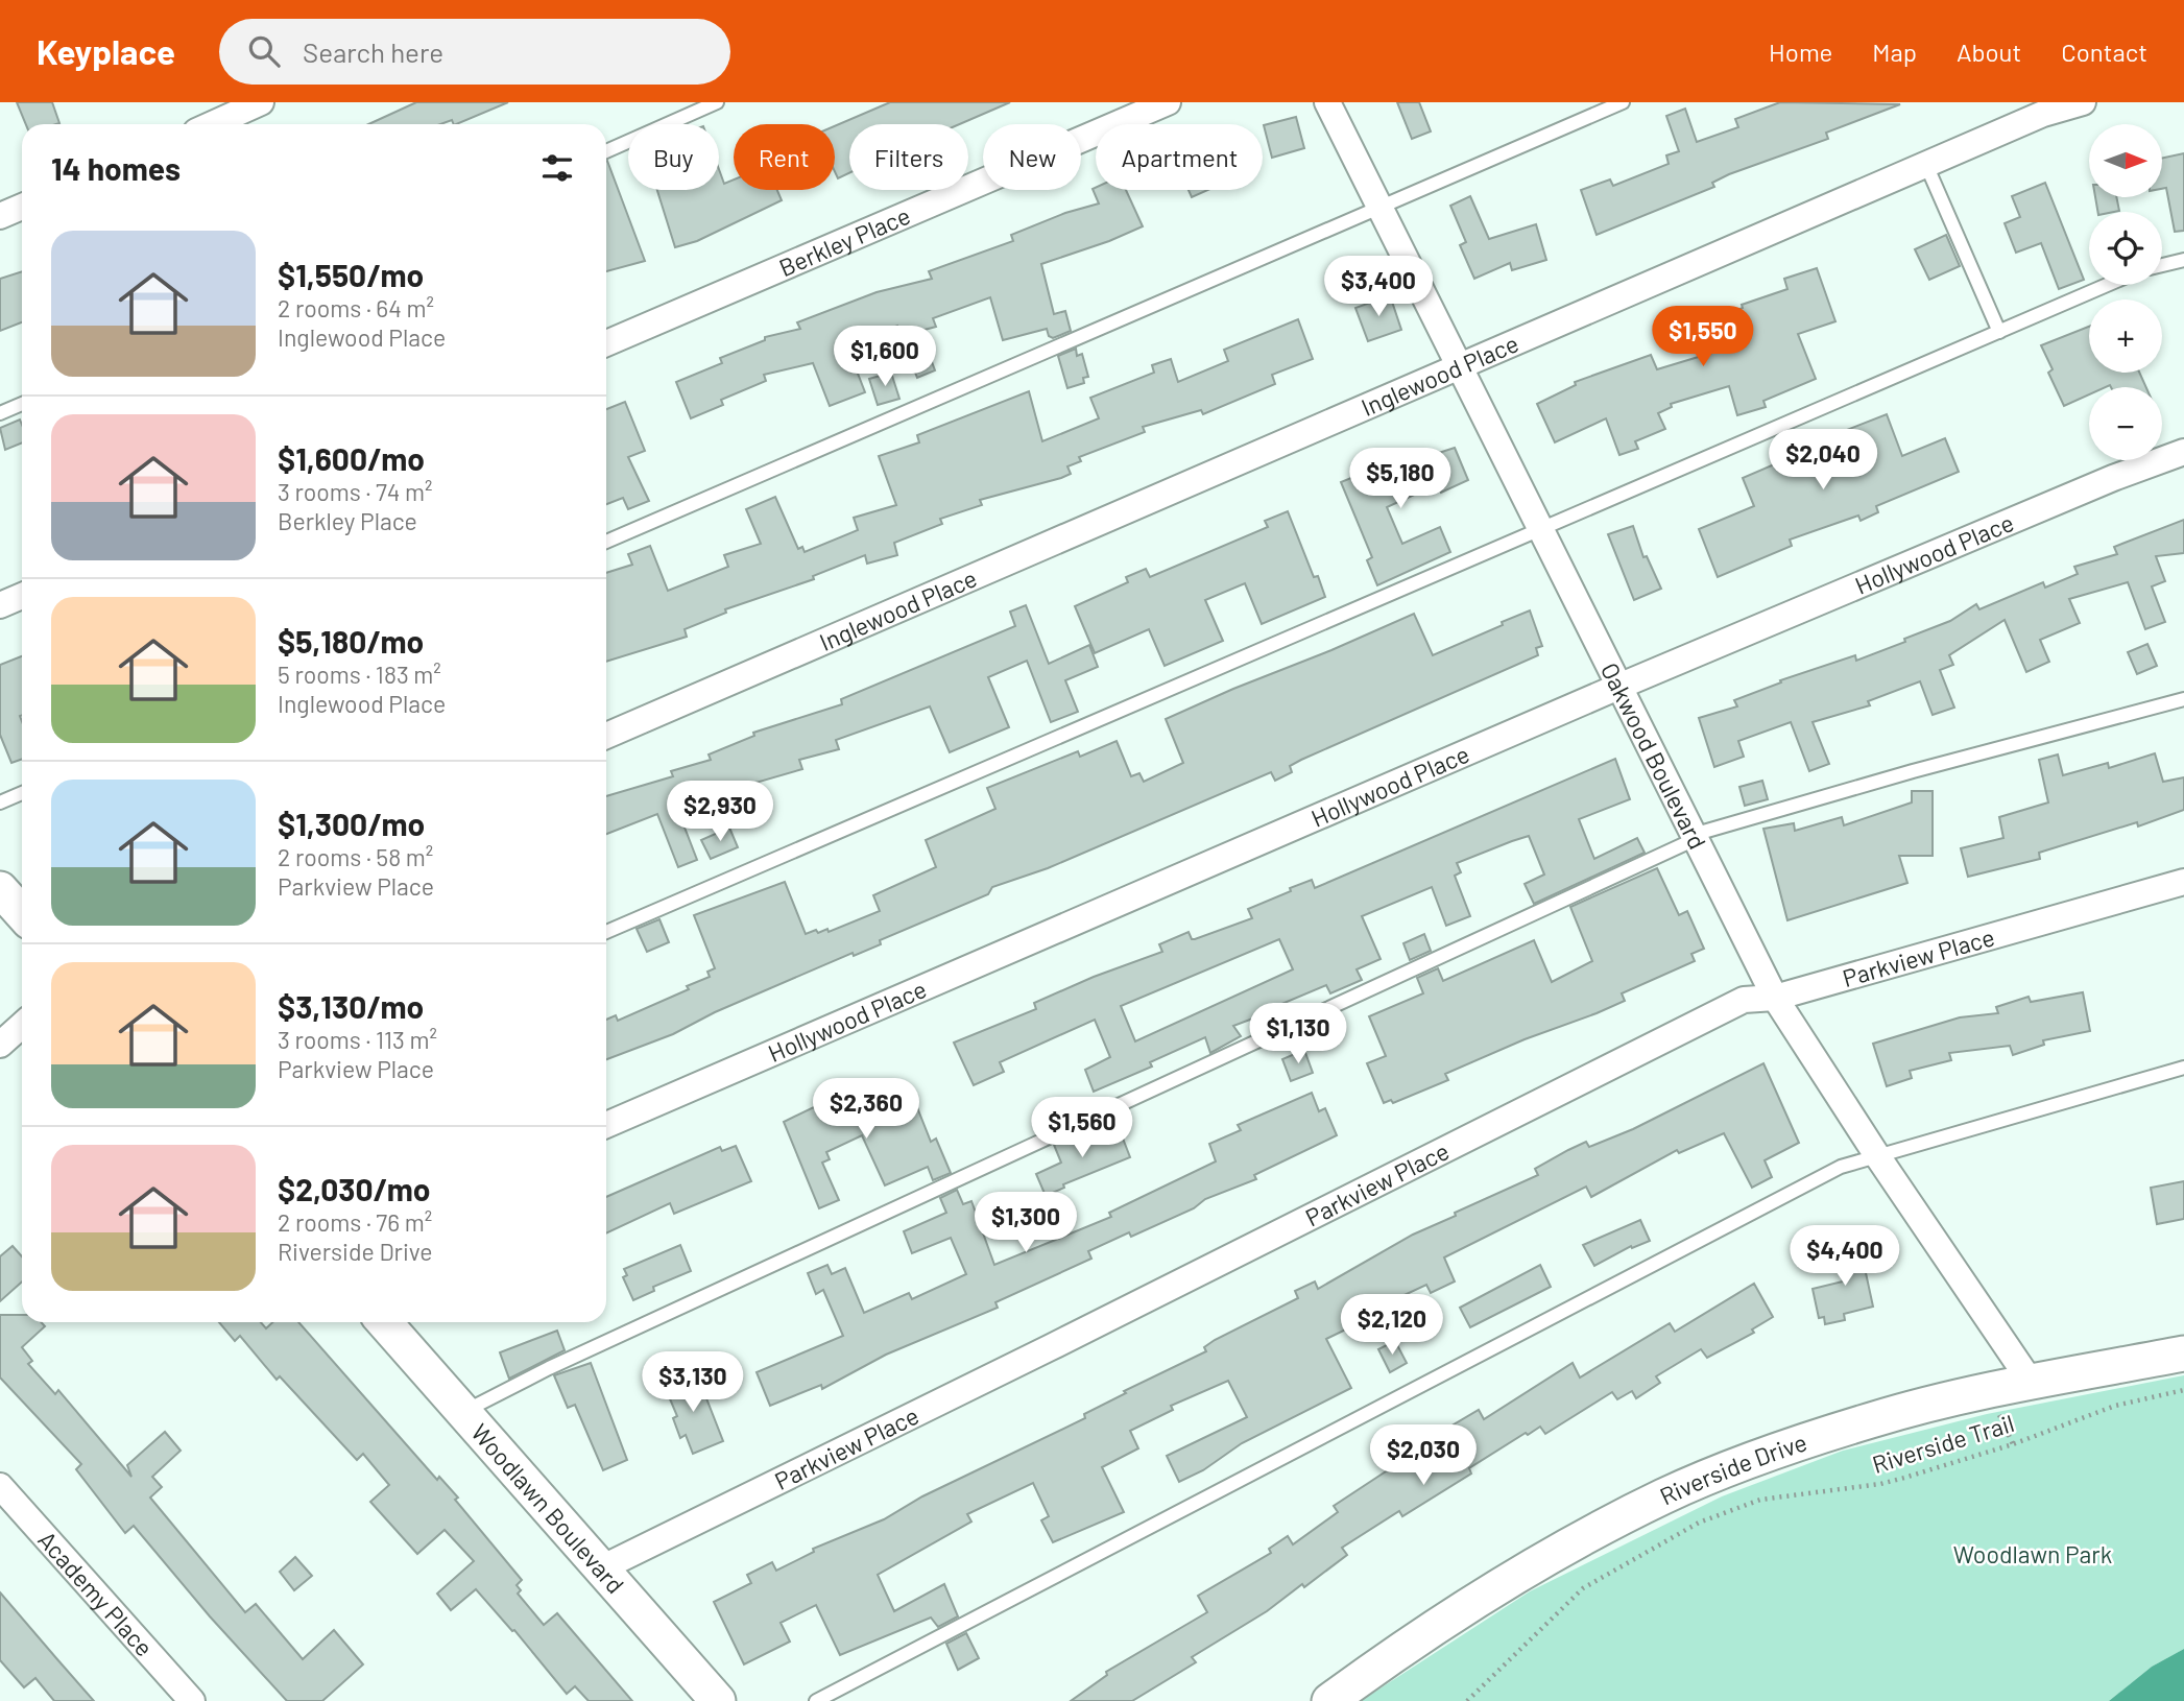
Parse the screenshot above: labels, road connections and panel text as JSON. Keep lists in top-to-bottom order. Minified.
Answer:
{"streets":{"street":["Berkley Place","Inglewood Place","Hollywood Place","Oakwood Boulevard","Parkview Place","Riverside Drive","Woodlawn Boulevard","Academy Place"],"path":["Riverside Trail"]},"crossings":[["Inglewood Place","Oakwood Boulevard"],["Hollywood Place","Oakwood Boulevard"],["Oakwood Boulevard","Parkview Place"],["Oakwood Boulevard","Riverside Drive"],["Parkview Place","Woodlawn Boulevard"]],"parks":["Woodlawn Park"],"north":"right","page":{"header":"Keyplace","search":"Search here","nav":["Home","Map","About","Contact"],"map_buttons":["+","−"],"chip":["Buy","Rent","Filters","New","Apartment"],"heading":"14 homes","list":[{"name":"$1,550/mo","note":"2 rooms · 64 m² · Inglewood Place"},{"name":"$1,600/mo","note":"3 rooms · 74 m² · Berkley Place"},{"name":"$5,180/mo","note":"5 rooms · 183 m² · Inglewood Place"},{"name":"$1,300/mo","note":"2 rooms · 58 m² · Parkview Place"},{"name":"$3,130/mo","note":"3 rooms · 113 m² · Parkview Place"},{"name":"$2,030/mo","note":"2 rooms · 76 m² · Riverside Drive"}],"price":["$3,400","$1,550","$1,600","$2,040","$5,180","$2,930","$1,130","$2,360","$1,560","$1,300","$4,400","$2,120","$3,130","$2,030"]}}
